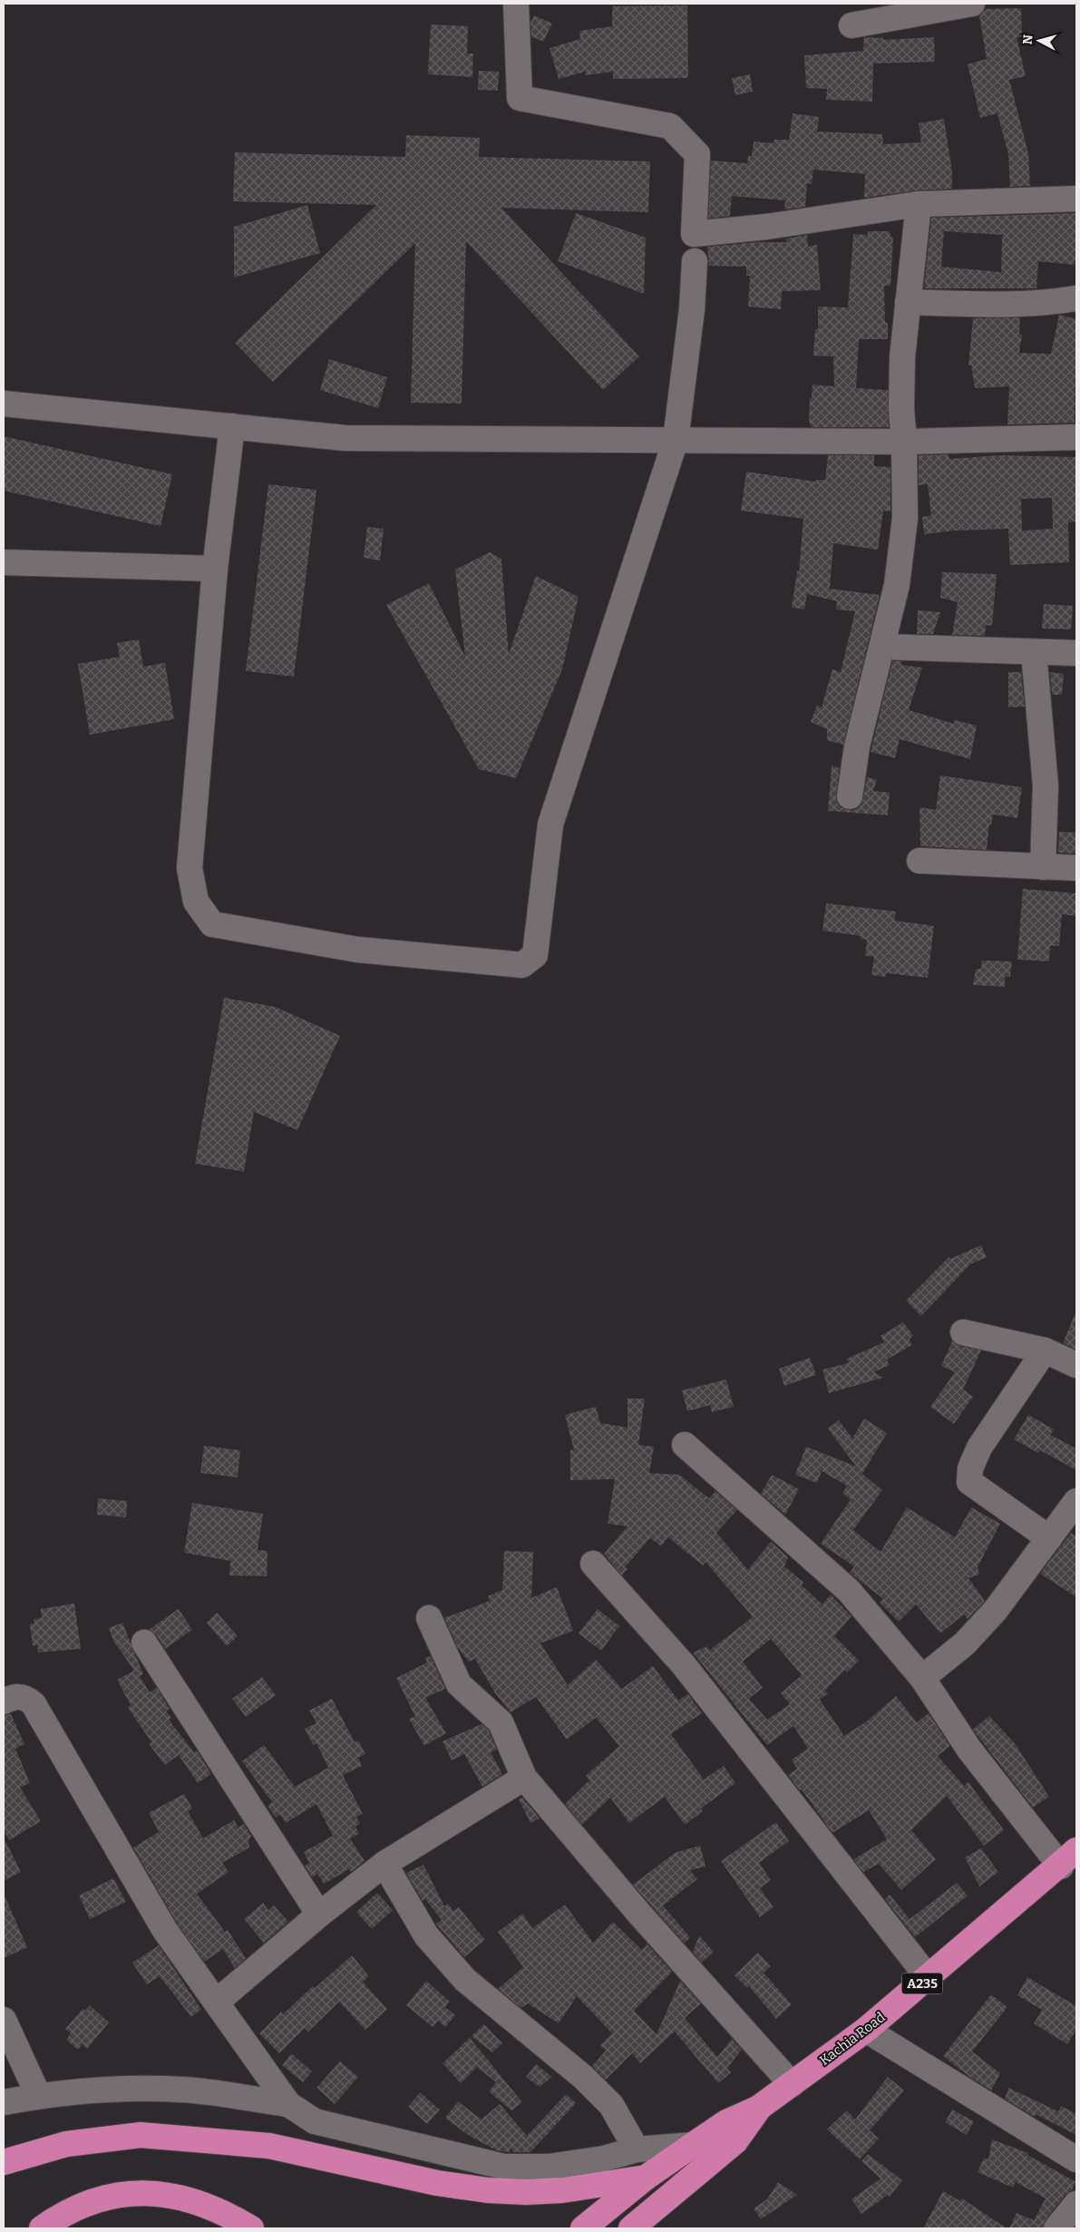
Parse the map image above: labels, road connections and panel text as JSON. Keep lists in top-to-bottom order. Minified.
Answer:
{"streets":{"highway":["A235","Kachia Road"]},"crossings":[["A235","Kachia Road"]],"north":"left"}
